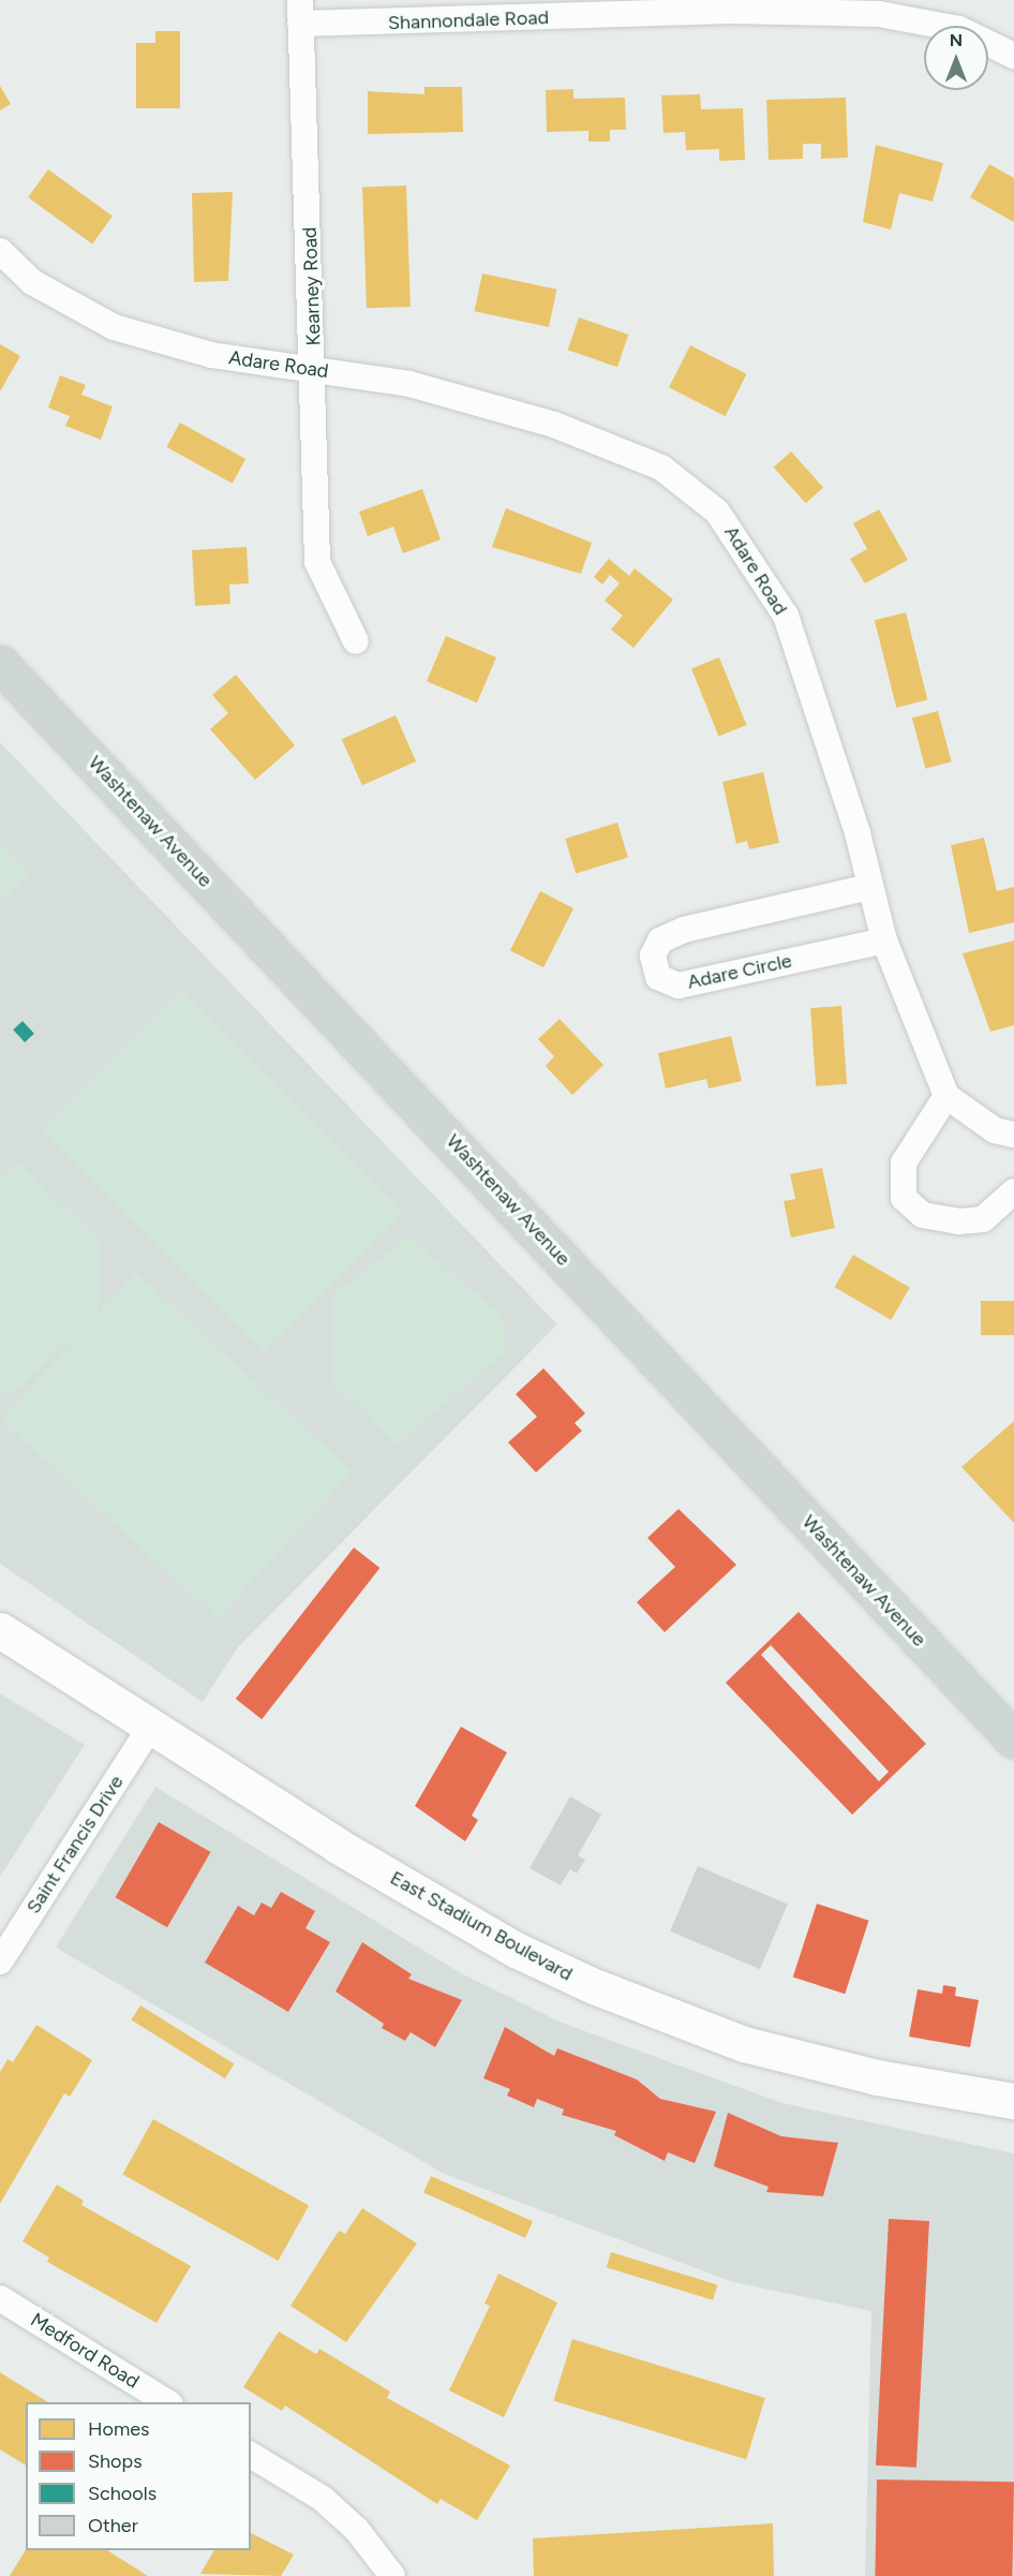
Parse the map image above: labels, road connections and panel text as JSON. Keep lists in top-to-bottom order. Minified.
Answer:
{"streets":{"main road":["Washtenaw Avenue","East Stadium Boulevard"],"street":["Shannondale Road","Kearney Road","Adare Road","Adare Circle","Saint Francis Drive","Medford Road"]},"crossings":[["Shannondale Road","Kearney Road"],["Kearney Road","Adare Road"],["Adare Road","Adare Circle"],["Saint Francis Drive","East Stadium Boulevard"]],"legend":["Homes","Shops","Schools","Other"],"north":"top"}
